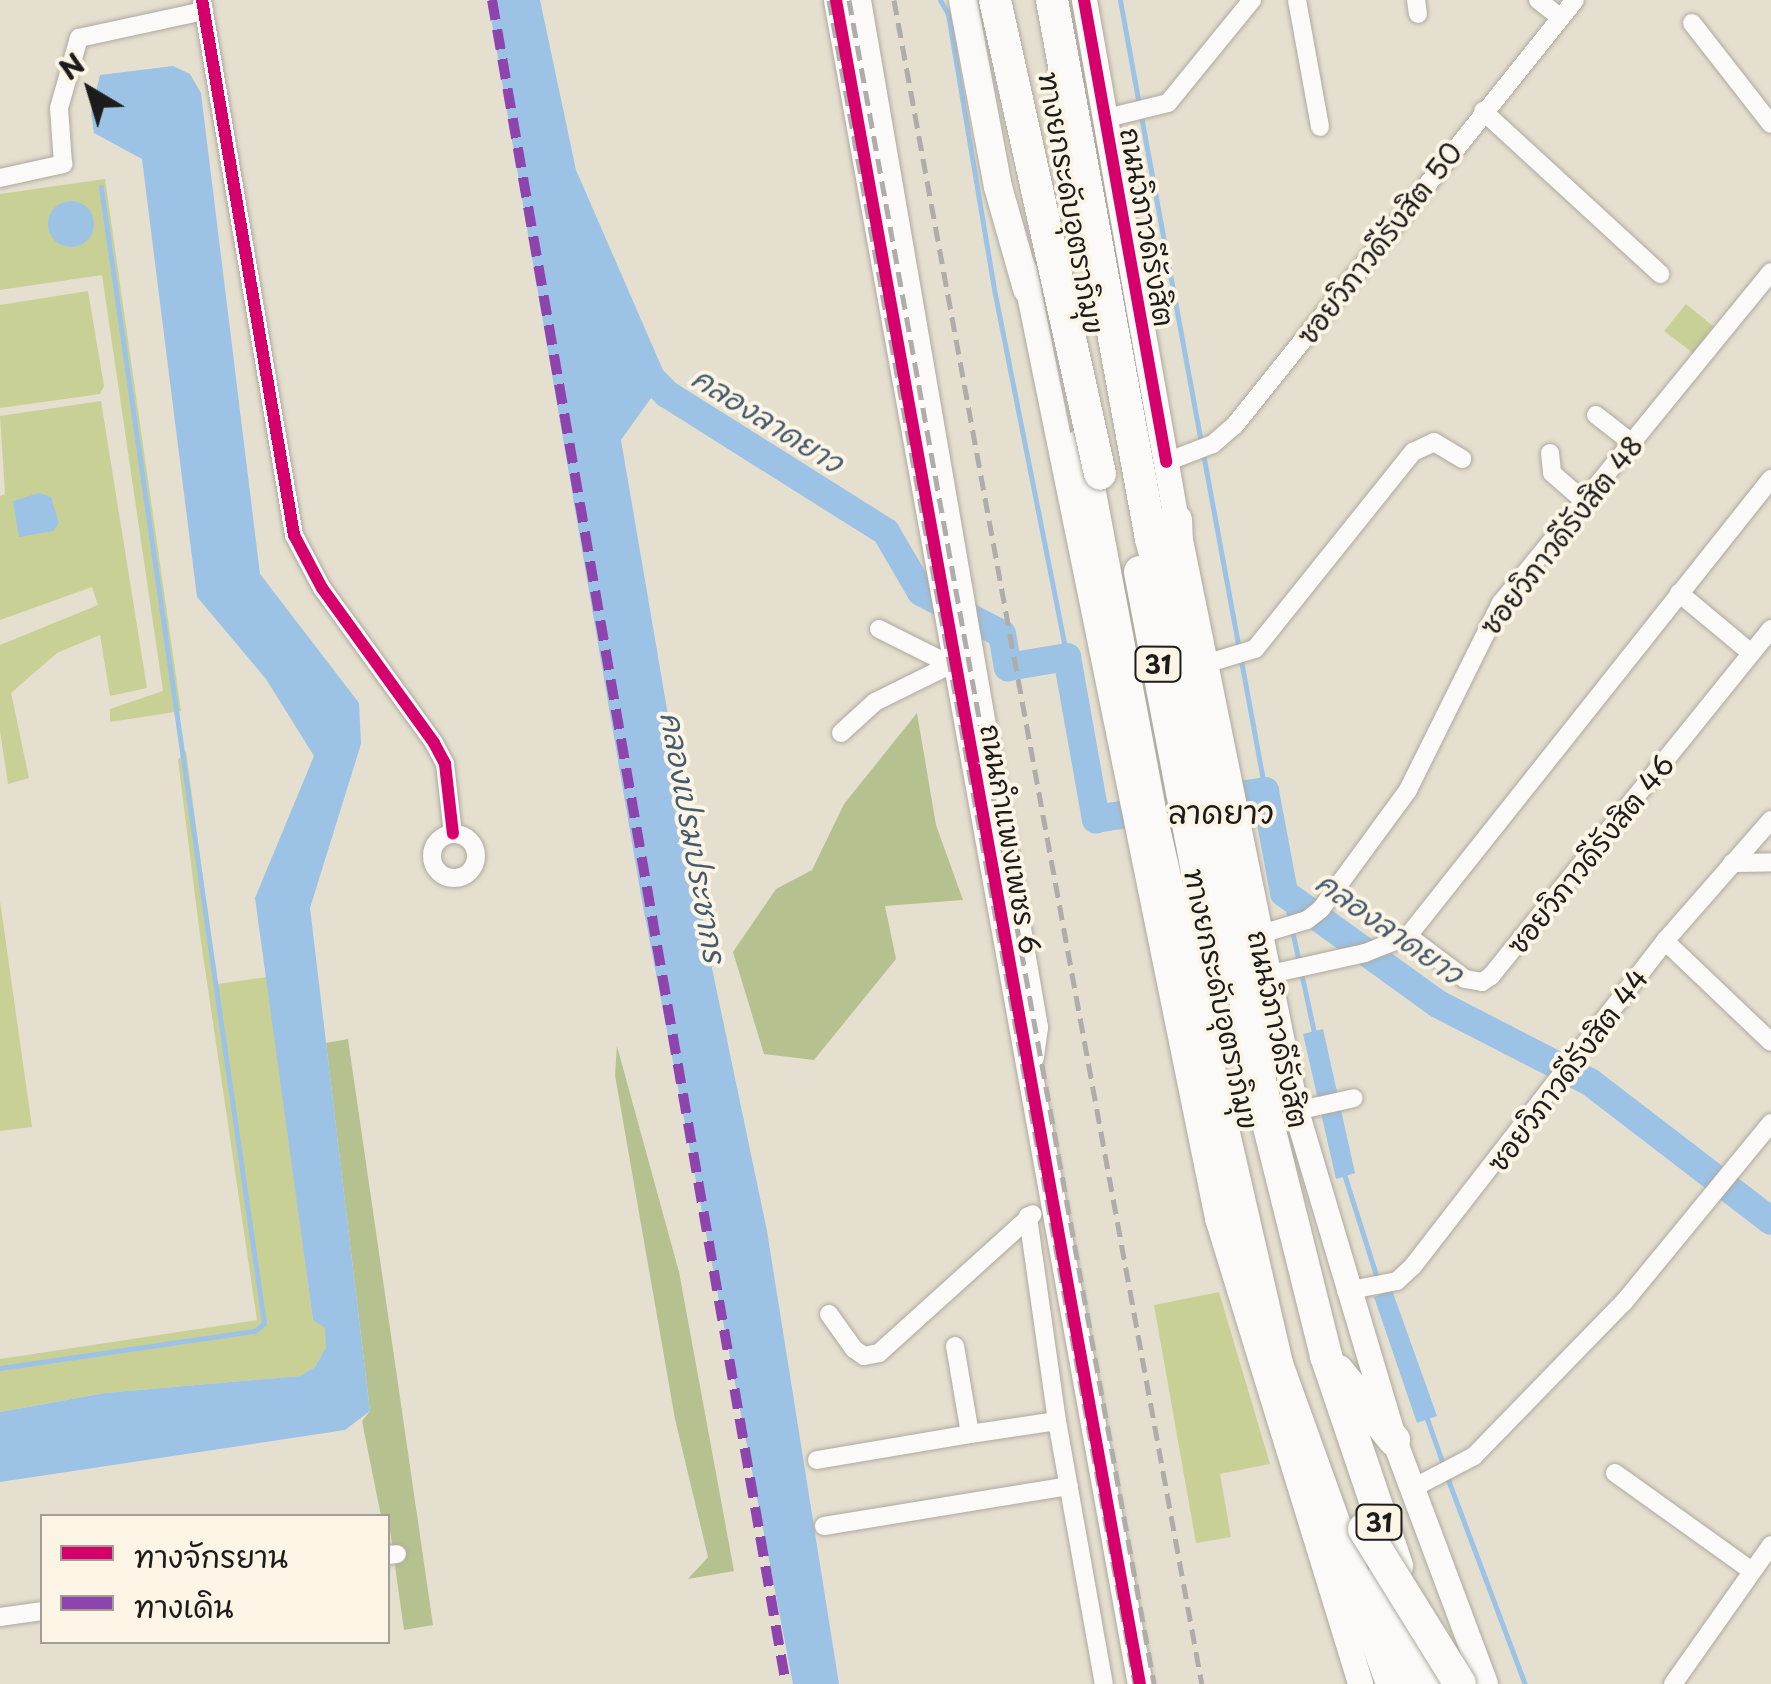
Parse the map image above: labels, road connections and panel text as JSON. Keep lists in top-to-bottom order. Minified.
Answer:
{"streets":{"highway":["ทางยกระดับอุตราภิมุข","ถนนวิภาวดีรังสิต","31"],"main road":["ถนนกำแพงเพชร 6"],"street":["ซอยวิภาวดีรังสิต 50","ซอยวิภาวดีรังสิต 48","ซอยวิภาวดีรังสิต 46","ซอยวิภาวดีรังสิต 44"]},"crossings":[["ทางยกระดับอุตราภิมุข","31"],["ถนนวิภาวดีรังสิต","ซอยวิภาวดีรังสิต 50"],["ถนนวิภาวดีรังสิต","ซอยวิภาวดีรังสิต 48"],["ถนนวิภาวดีรังสิต","ซอยวิภาวดีรังสิต 44"]],"districts":["ลาดยาว"],"water":["คลองลาดยาว","คลองเปรมประชากร"],"legend":["ทางจักรยาน","ทางเดิน"],"north":"top left"}
